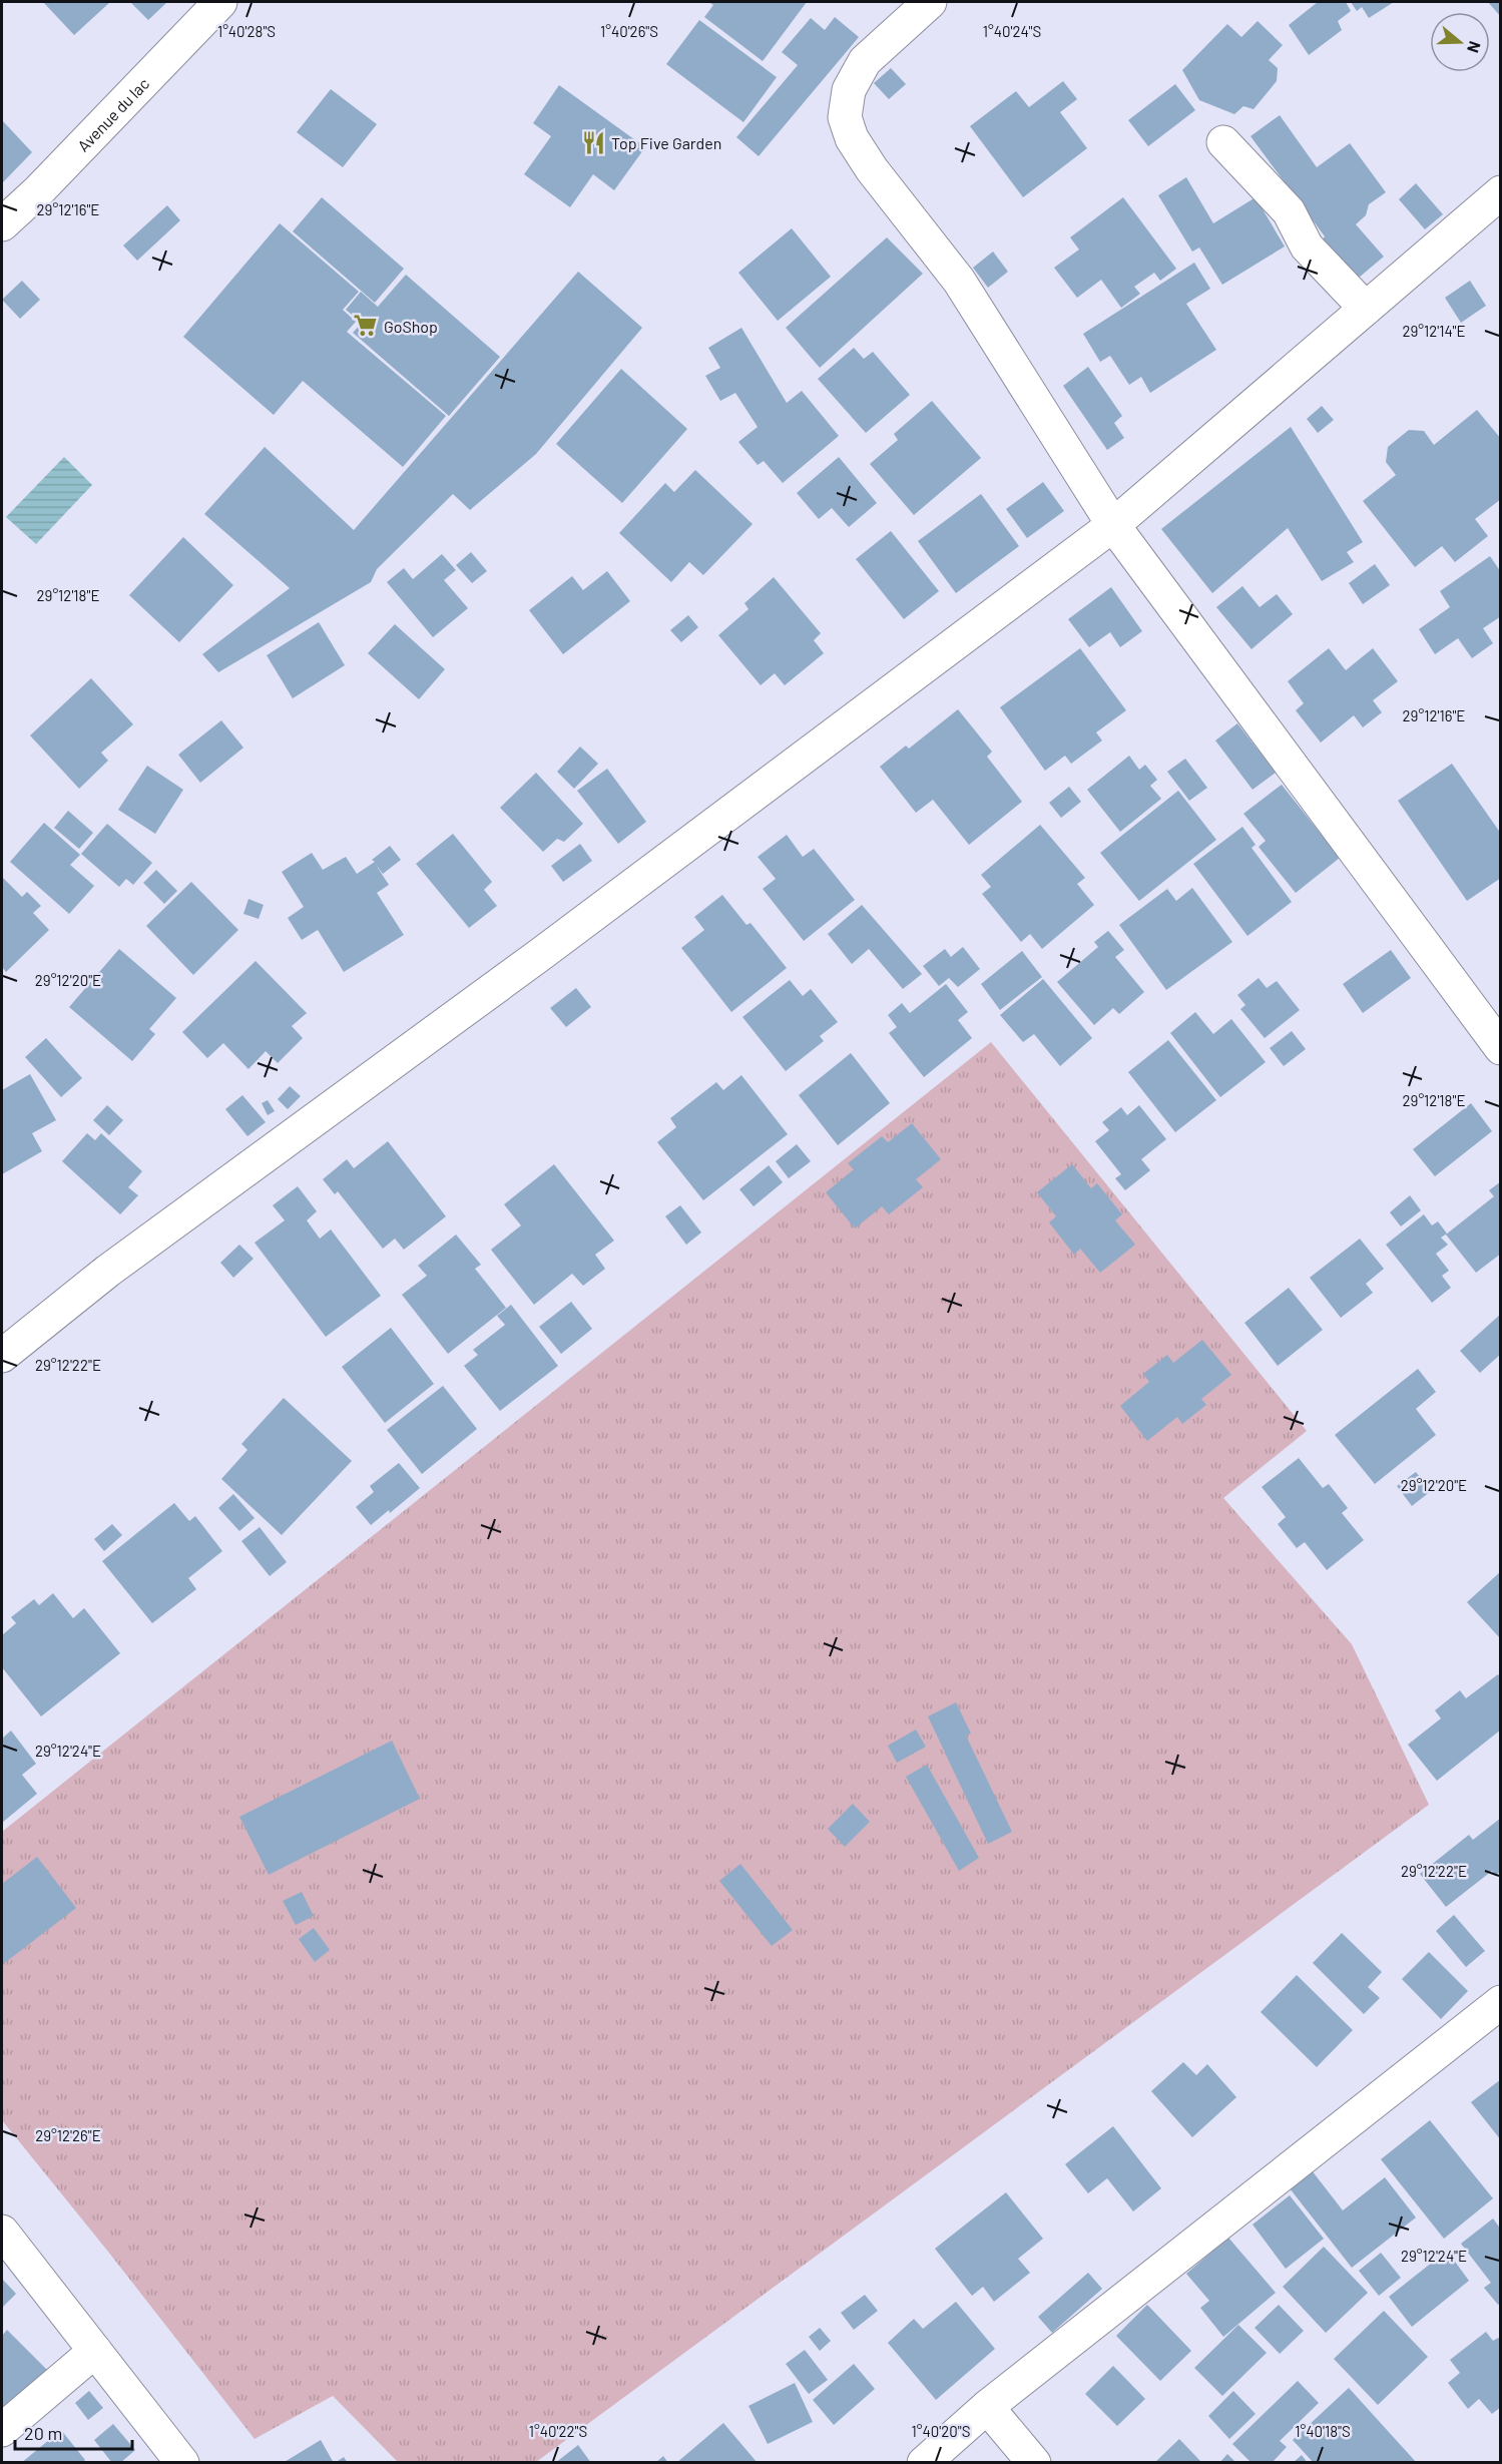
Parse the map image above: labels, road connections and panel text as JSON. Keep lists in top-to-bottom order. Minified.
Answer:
{"streets":{"street":["Avenue du lac"]},"places":{"restaurant":["Top Five Garden"],"supermarket":["GoShop"]},"scale_bar":"20 m","north":"right","coordinates":["1°40'24\"S","1°40'28\"S","1°40'26\"S","29°12'16\"E","29°12'14\"E","29°12'18\"E","29°12'20\"E","29°12'22\"E","29°12'24\"E","29°12'26\"E","1°40'22\"S","1°40'20\"S","1°40'18\"S"]}
